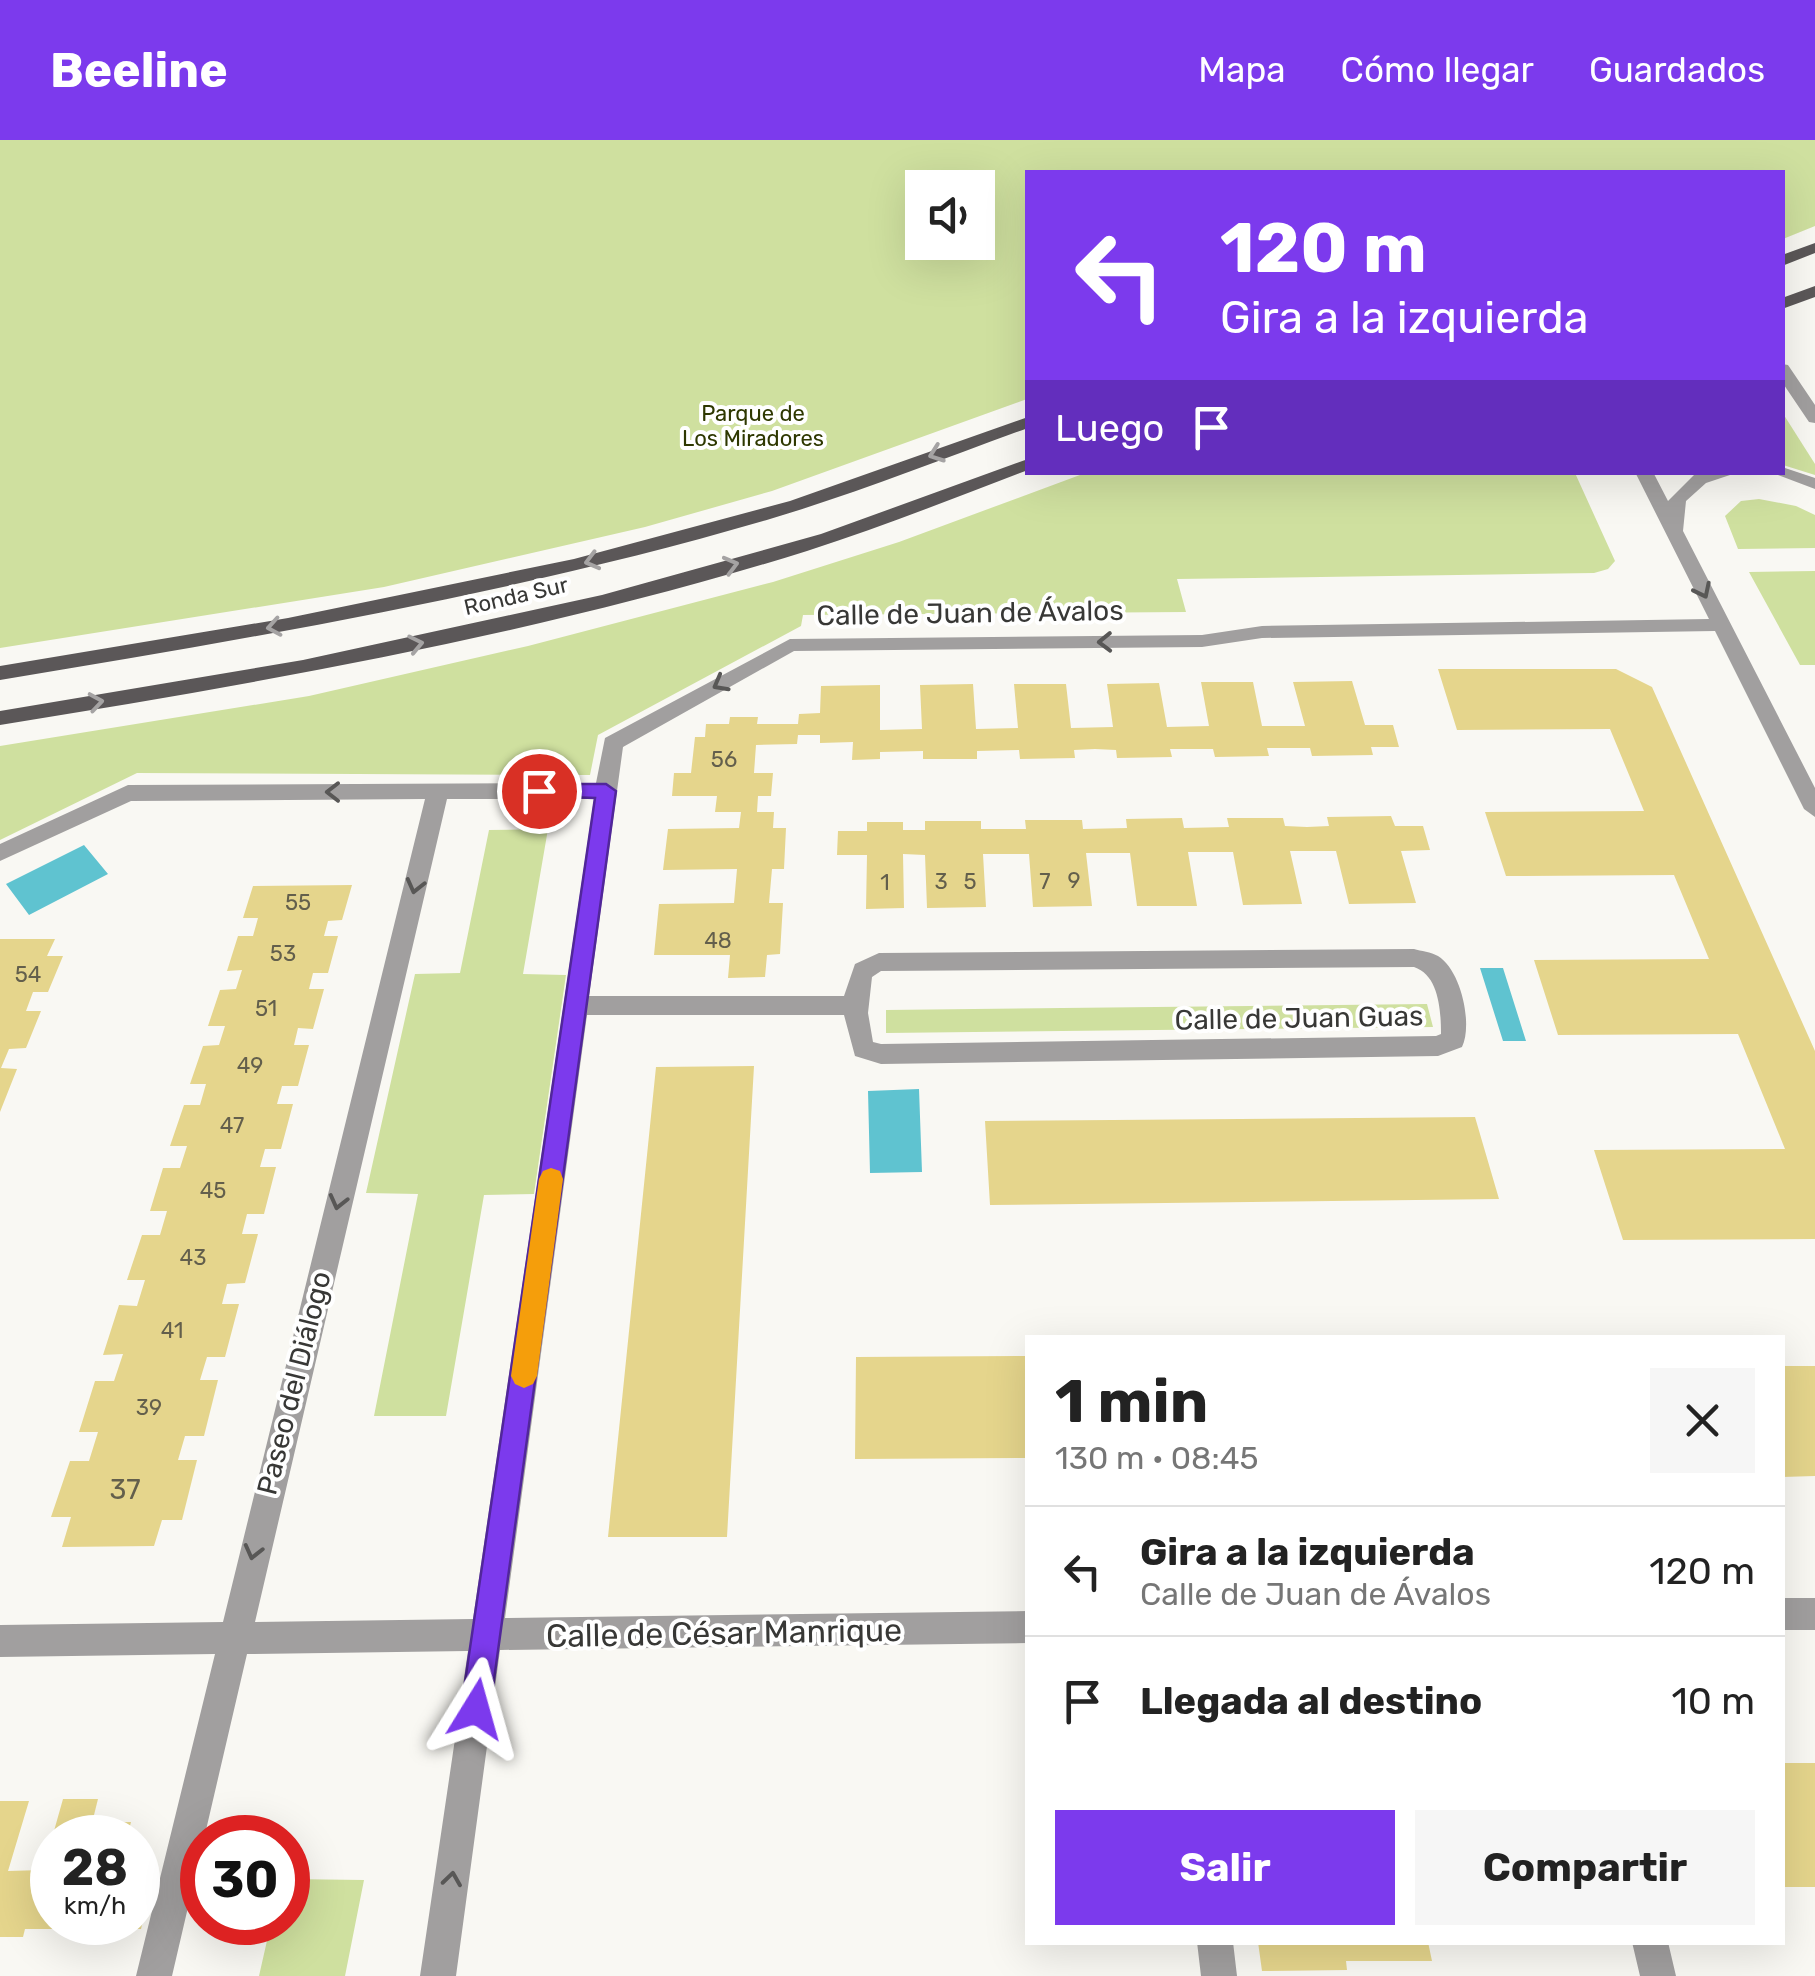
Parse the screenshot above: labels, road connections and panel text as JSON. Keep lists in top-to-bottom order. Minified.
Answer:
{"streets":{"main road":["Ronda Sur"],"street":["Calle de Juan de Ávalos","Calle de Juan Guas","Paseo del Diálogo","Calle de César Manrique"]},"crossings":[["Paseo del Diálogo","Calle de César Manrique"]],"one_way":["Calle de Juan de Ávalos"],"parks":["Parque de Los Miradores"],"house_numbers":["56","9","3","5","7","1","55","48","53","54","51","49","47","45","43","41","39","37"],"page":{"header":"Beeline","nav":["Mapa","Cómo llegar","Guardados"],"turn":["120 m","Gira a la izquierda"],"then":"Luego","heading":["1 min","130 m · 08:45"],"list":[{"name":"Gira a la izquierda","note":"Calle de Juan de Ávalos","value":"120 m"},{"name":"Llegada al destino","value":"10 m"}],"buttons":["Salir","Compartir"],"speed":"28 km/h","limit":"30"}}
